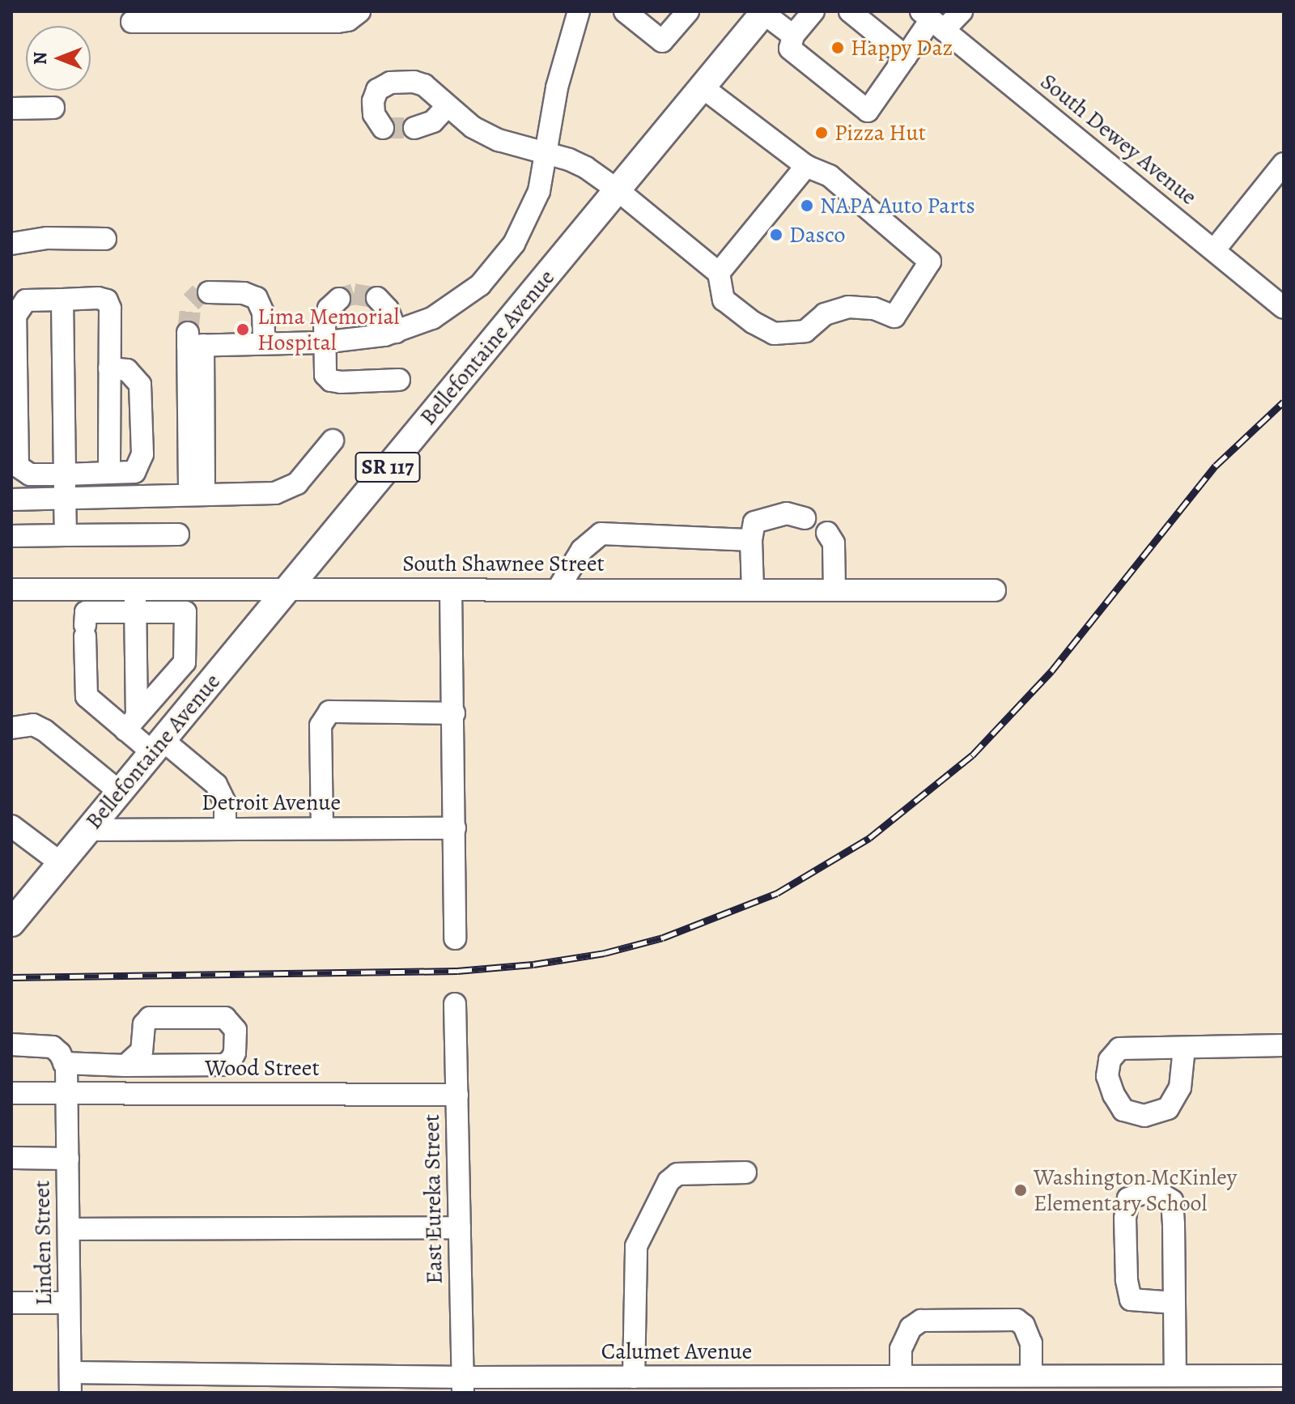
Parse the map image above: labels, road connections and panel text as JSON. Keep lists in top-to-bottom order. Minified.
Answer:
{"streets":{"main road":["Bellefontaine Avenue","SR 117"],"street":["South Dewey Avenue","South Shawnee Street","Detroit Avenue","Wood Street","East Eureka Street","Linden Street","Calumet Avenue"]},"crossings":[["Bellefontaine Avenue","South Shawnee Street"],["Bellefontaine Avenue","Detroit Avenue"],["Wood Street","East Eureka Street"],["Wood Street","Linden Street"],["East Eureka Street","Calumet Avenue"],["Linden Street","Calumet Avenue"]],"places":["Happy Daz","Pizza Hut","NAPA Auto Parts","Dasco","Lima Memorial Hospital","Washington McKinley Elementary School"],"north":"left"}
